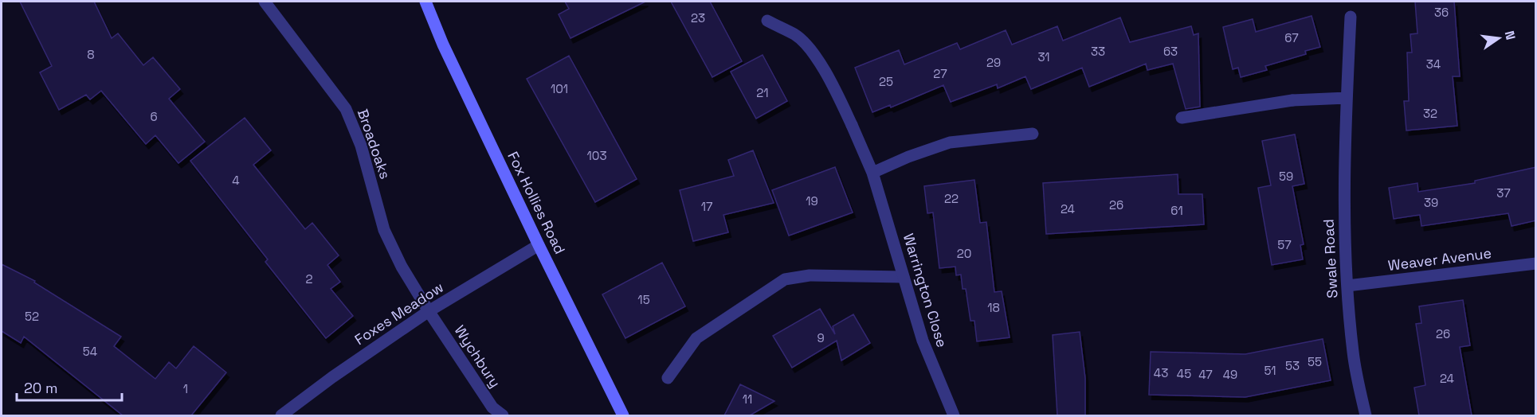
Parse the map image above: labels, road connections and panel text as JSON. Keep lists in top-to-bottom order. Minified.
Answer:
{"streets":{"street":["Broadoaks","Fox Hollies Road","Swale Road","Weaver Avenue","Warrington Close","Foxes Meadow","Wychbury"]},"crossings":[["Broadoaks","Foxes Meadow"],["Broadoaks","Wychbury"],["Fox Hollies Road","Foxes Meadow"],["Swale Road","Weaver Avenue"],["Foxes Meadow","Wychbury"]],"house_numbers":["36","23","67","33","63","8","31","29","34","27","25","101","21","32","6","103","59","4","37","22","19","39","26","17","24","61","57","20","2","15","18","52","26","9","54","55","53","51","43","45","47","49","24","1","11"],"scale_bar":"20 m","north":"right"}
